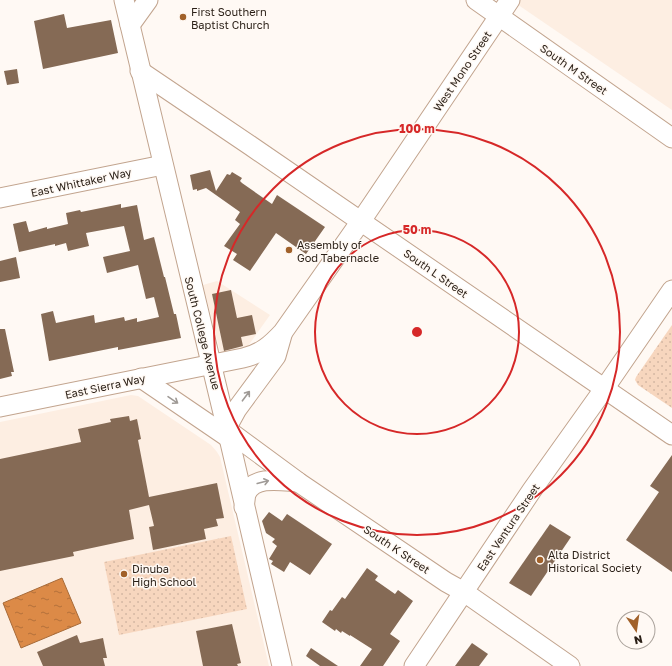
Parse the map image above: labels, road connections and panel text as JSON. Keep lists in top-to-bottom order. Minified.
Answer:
{"streets":{"street":["South M Street","West Mono Street","East Whittaker Way","South L Street","South College Avenue","East Sierra Way","East Ventura Street","South K Street"]},"crossings":[["South M Street","West Mono Street"],["West Mono Street","South L Street"],["West Mono Street","East Sierra Way"],["East Whittaker Way","South College Avenue"],["South L Street","South College Avenue"],["South L Street","East Ventura Street"],["South College Avenue","East Sierra Way"],["South College Avenue","South K Street"],["East Sierra Way","South K Street"],["East Ventura Street","South K Street"]],"places":["First Southern Baptist Church","Assembly of God Tabernacle","Alta District Historical Society","Dinuba High School"],"north":"bottom","rings":["100 m","50 m"]}
